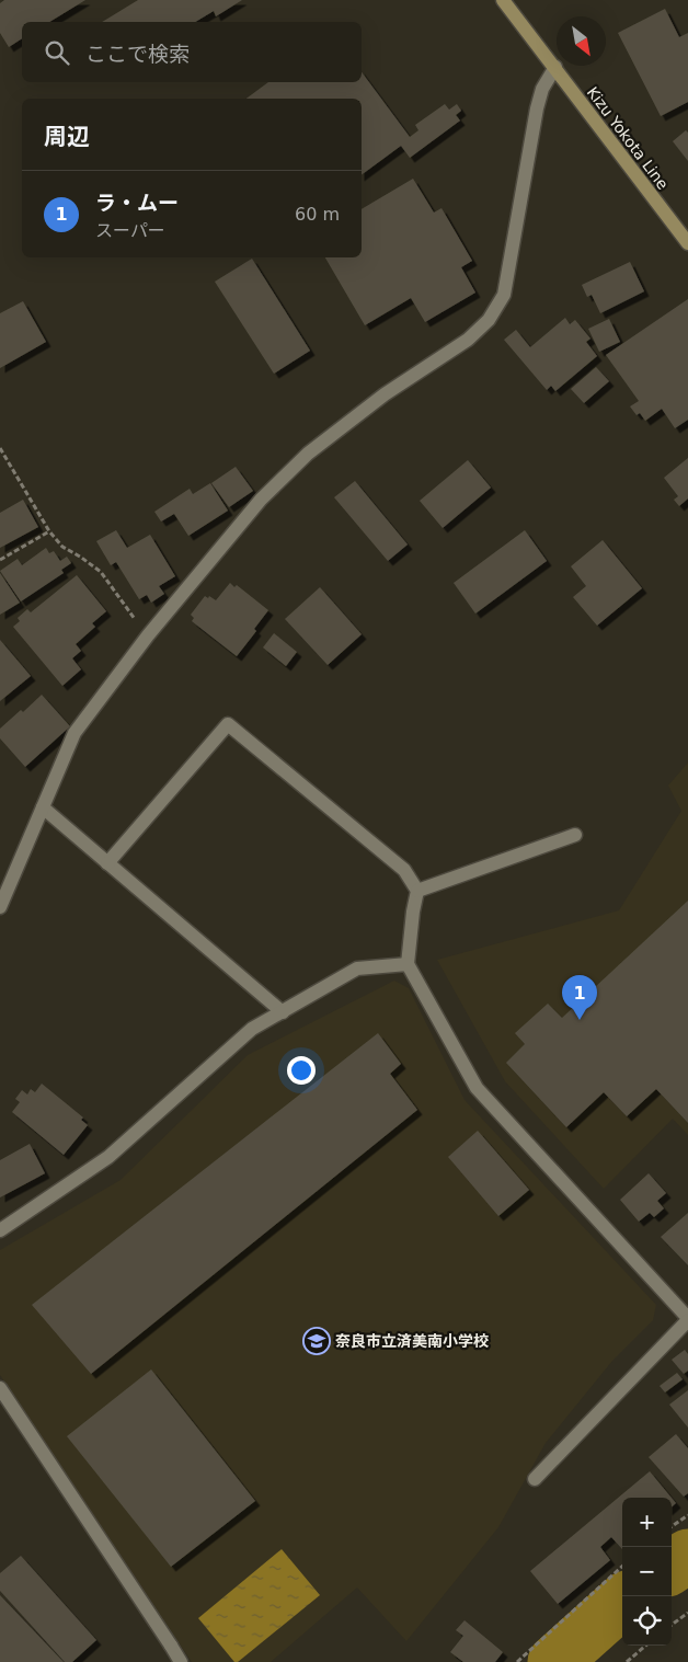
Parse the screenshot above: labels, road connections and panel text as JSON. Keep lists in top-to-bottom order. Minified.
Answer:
{"streets":{"main road":["Kizu Yokota Line"]},"places":{"school or university":["奈良市立済美南小学校"]},"north":"bottom right","page":{"search":"ここで検索","heading":"周辺","list":[{"mark":"1","name":"ラ・ムー","note":"スーパー","value":"60 m"}],"pins":"1","map_buttons":["+","−"]}}
